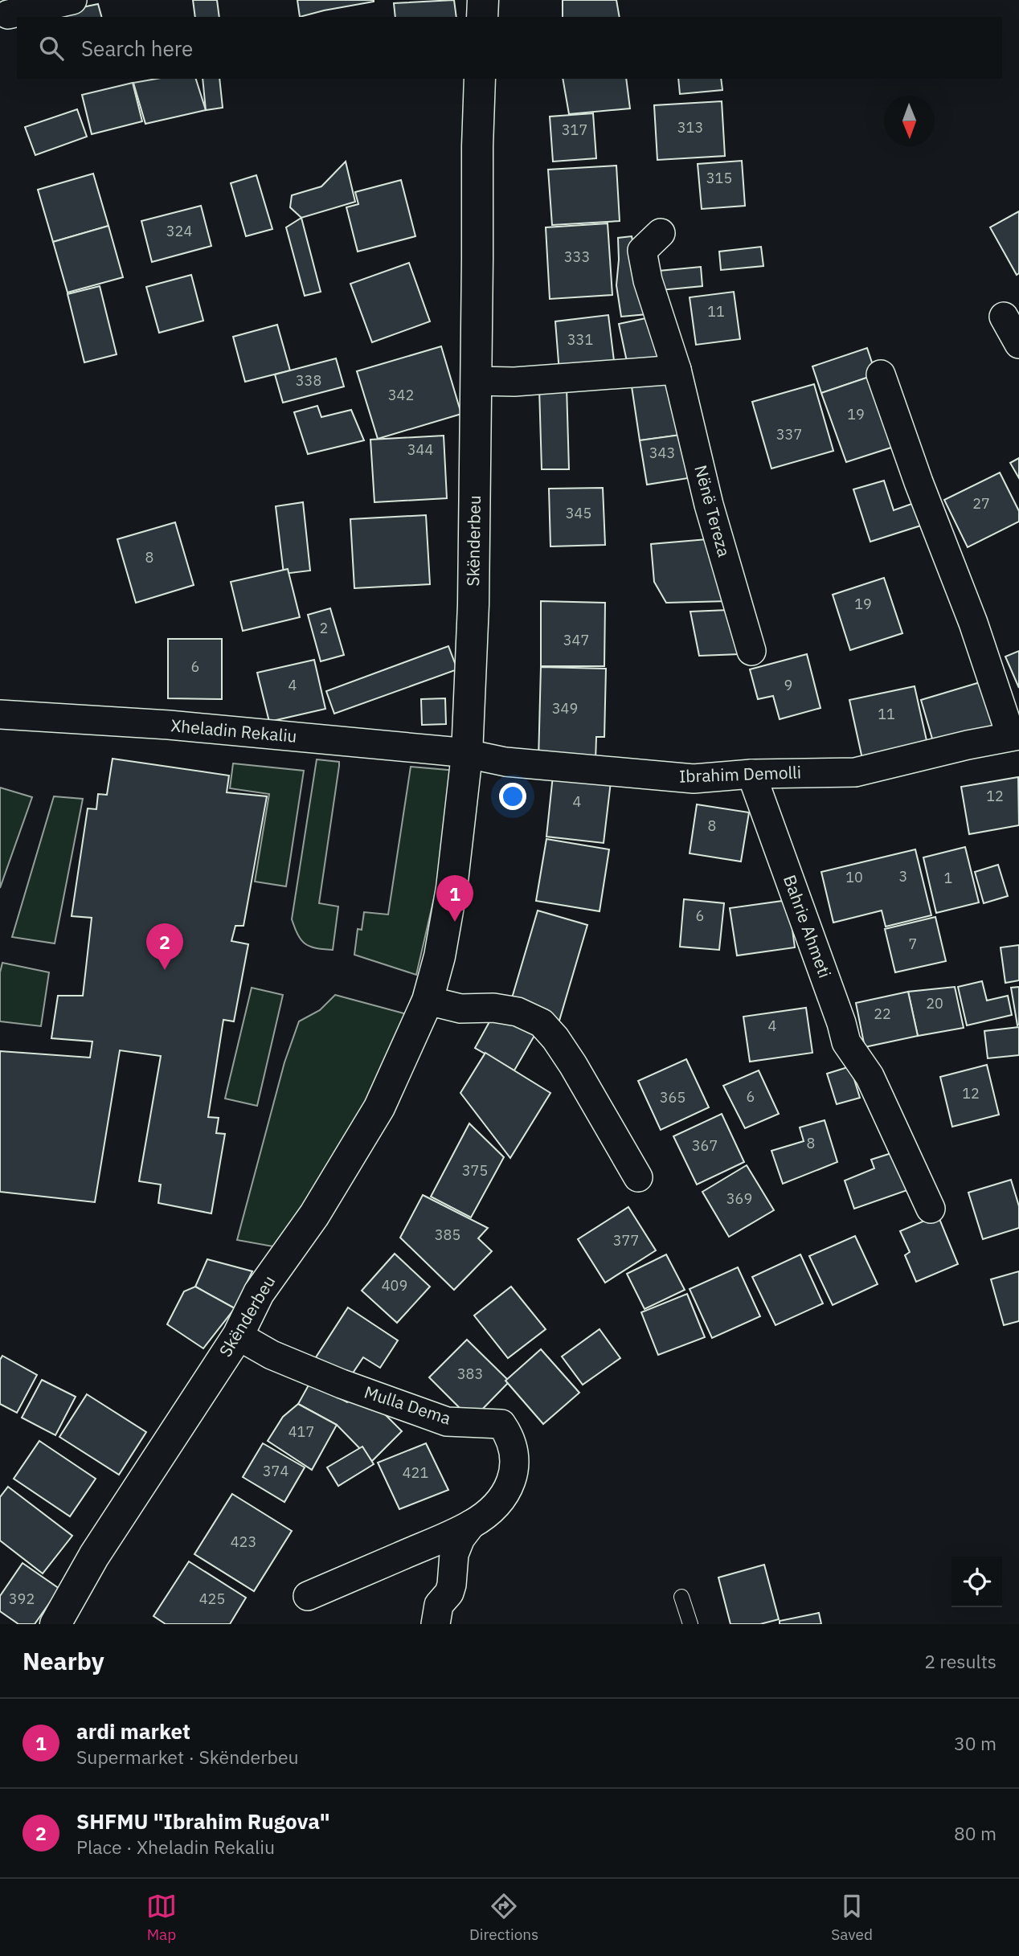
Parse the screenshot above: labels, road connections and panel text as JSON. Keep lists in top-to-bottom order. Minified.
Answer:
{"streets":{"main road":["Skënderbeu"],"street":["Nënë Tereza","Xheladin Rekaliu","Ibrahim Demolli","Bahrie Ahmeti","Mulla Dema"]},"crossings":[["Skënderbeu","Xheladin Rekaliu"],["Skënderbeu","Ibrahim Demolli"],["Skënderbeu","Mulla Dema"],["Xheladin Rekaliu","Ibrahim Demolli"],["Ibrahim Demolli","Bahrie Ahmeti"]],"house_numbers":["313","317","315","324","333","11","331","338","342","19","337","344","343","27","345","8","19","2","347","6","4","9","349","11","12","4","8","3","10","1","6","7","20","22","4","12","6","365","8","367","375","369","385","377","409","383","417","374","421","423","392","425"],"north":"bottom","page":{"search":"Search here","pins":["1","2"],"heading":["Nearby","2 results"],"list":[{"mark":"1","name":"ardi market","note":"Supermarket · Skënderbeu","value":"30 m"},{"mark":"2","name":"SHFMU \"Ibrahim Rugova\"","note":"Place · Xheladin Rekaliu","value":"80 m"}],"nav":["Map","Directions","Saved"]}}
